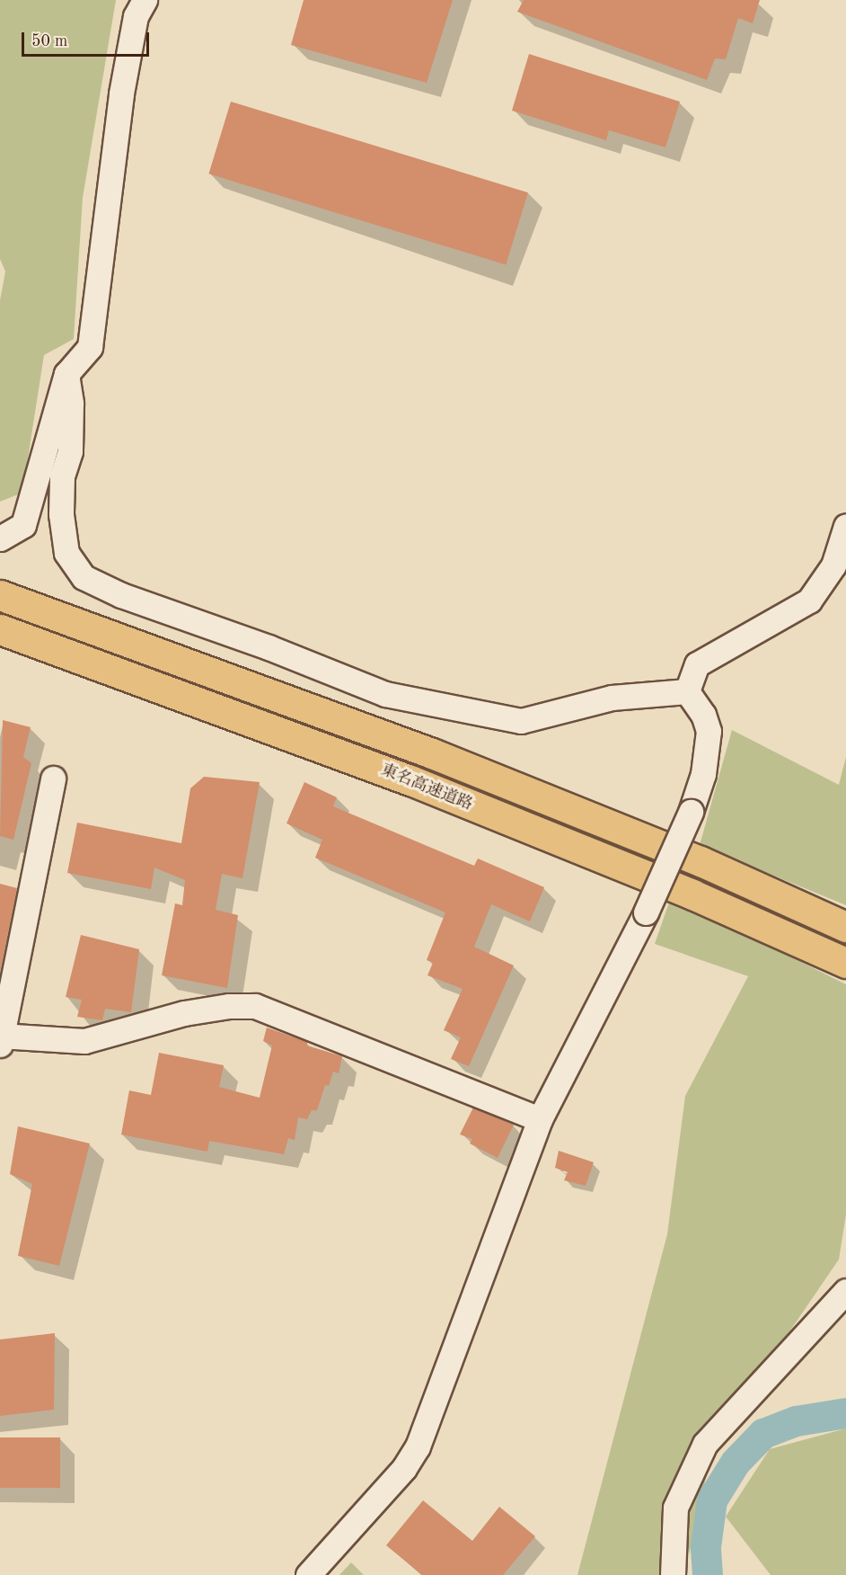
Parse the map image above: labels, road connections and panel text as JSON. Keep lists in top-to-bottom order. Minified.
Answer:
{"streets":{"highway":["東名高速道路"]},"scale_bar":"50 m"}
